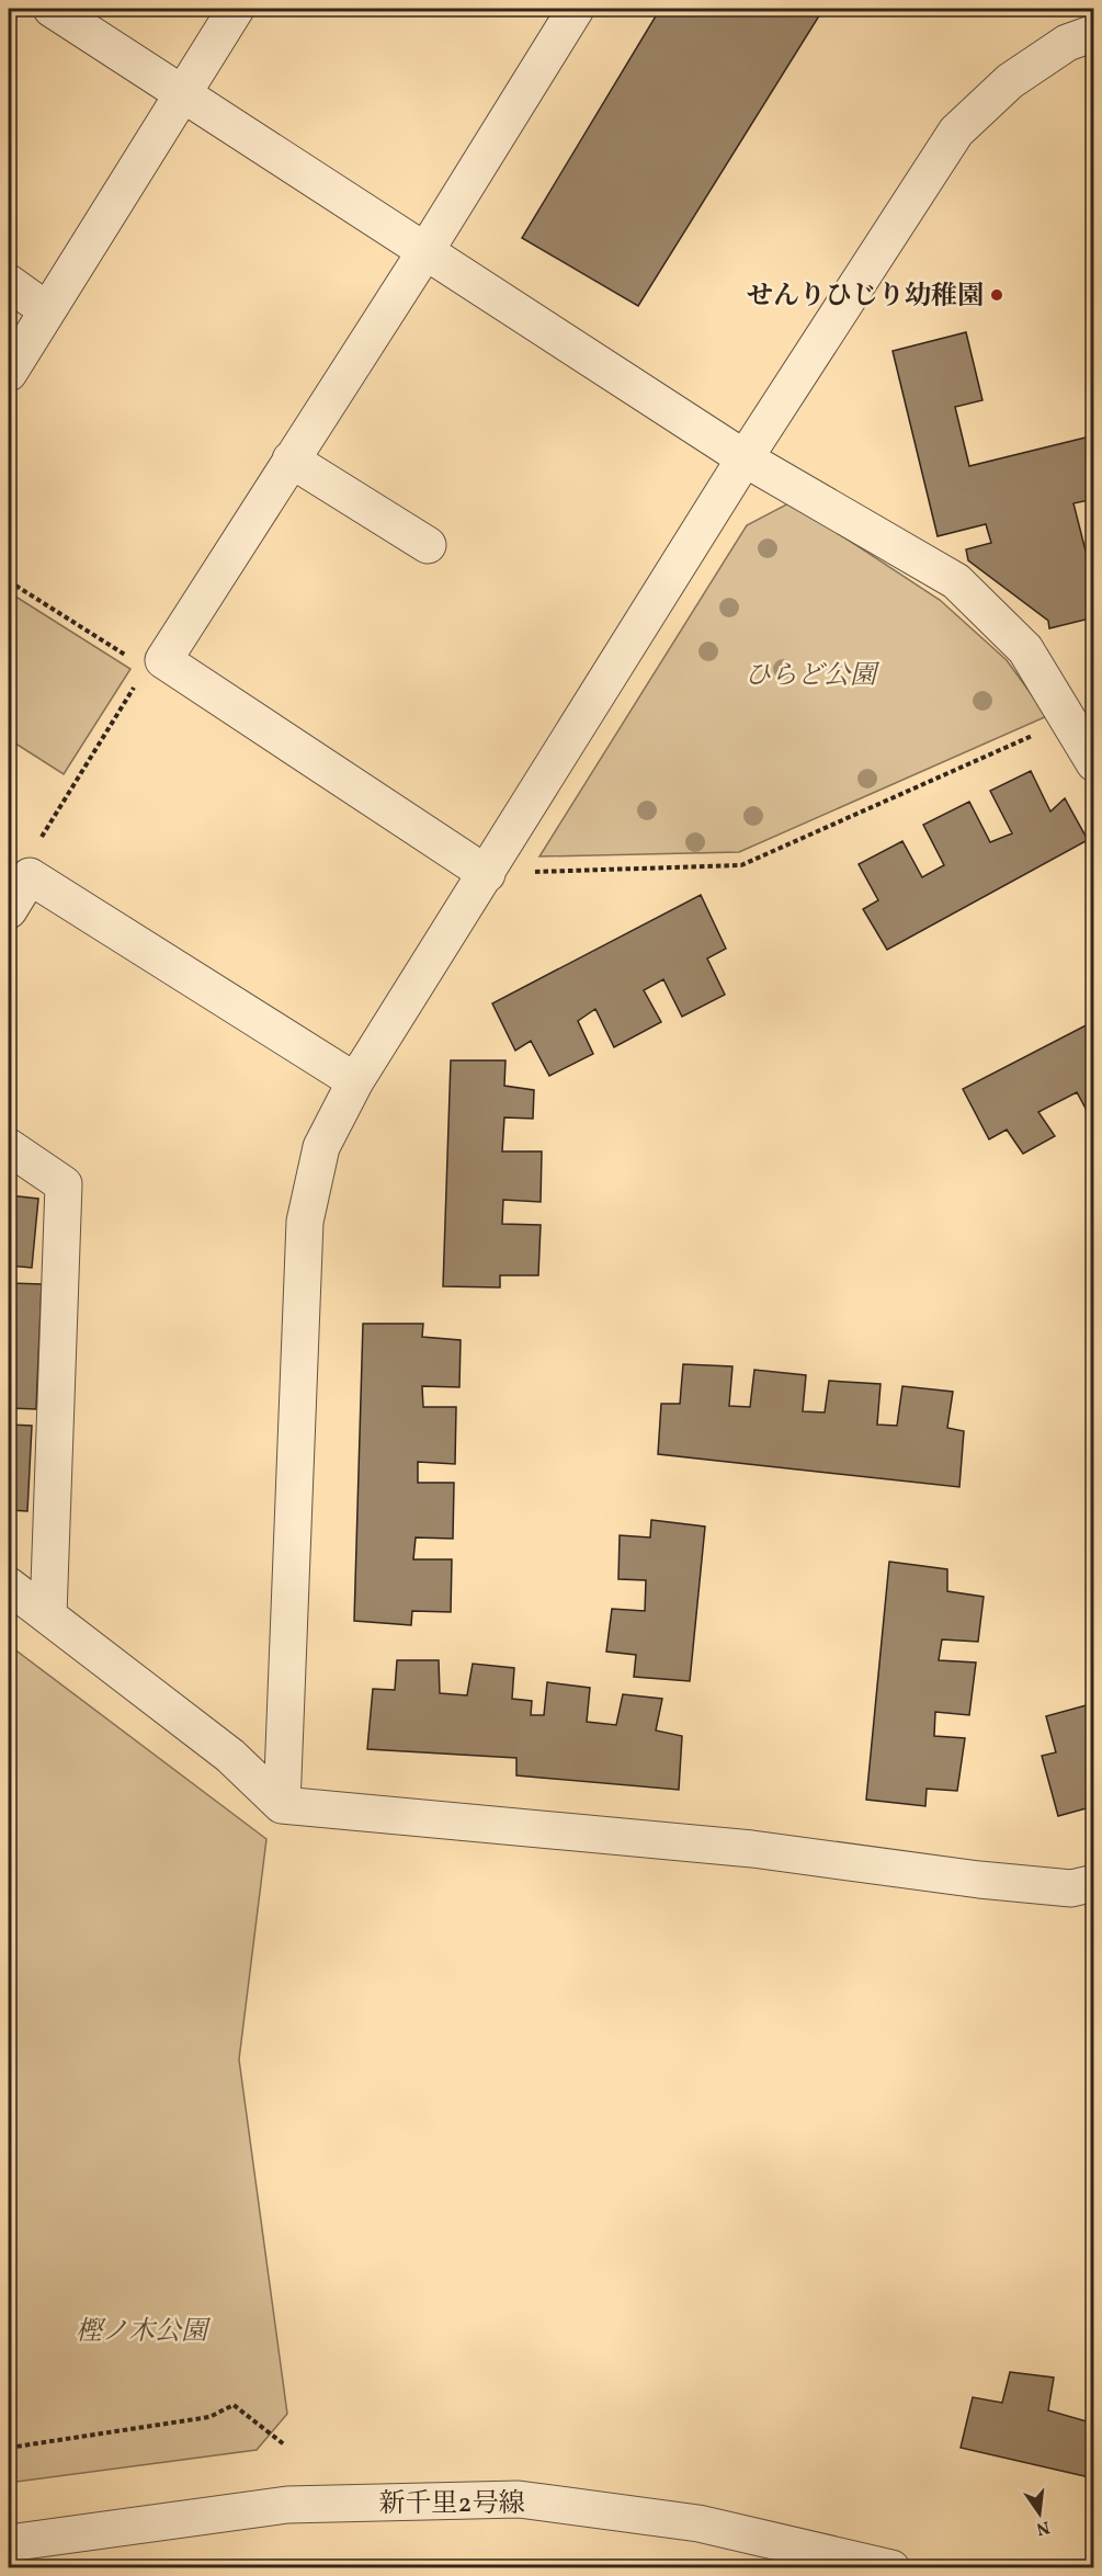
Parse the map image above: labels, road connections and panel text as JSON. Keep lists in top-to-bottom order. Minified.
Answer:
{"streets":{"street":["新千里2号線"]},"parks":["ひらど公園","樫ノ木公園"],"places":["せんりひじり幼稚園"],"north":"bottom"}
